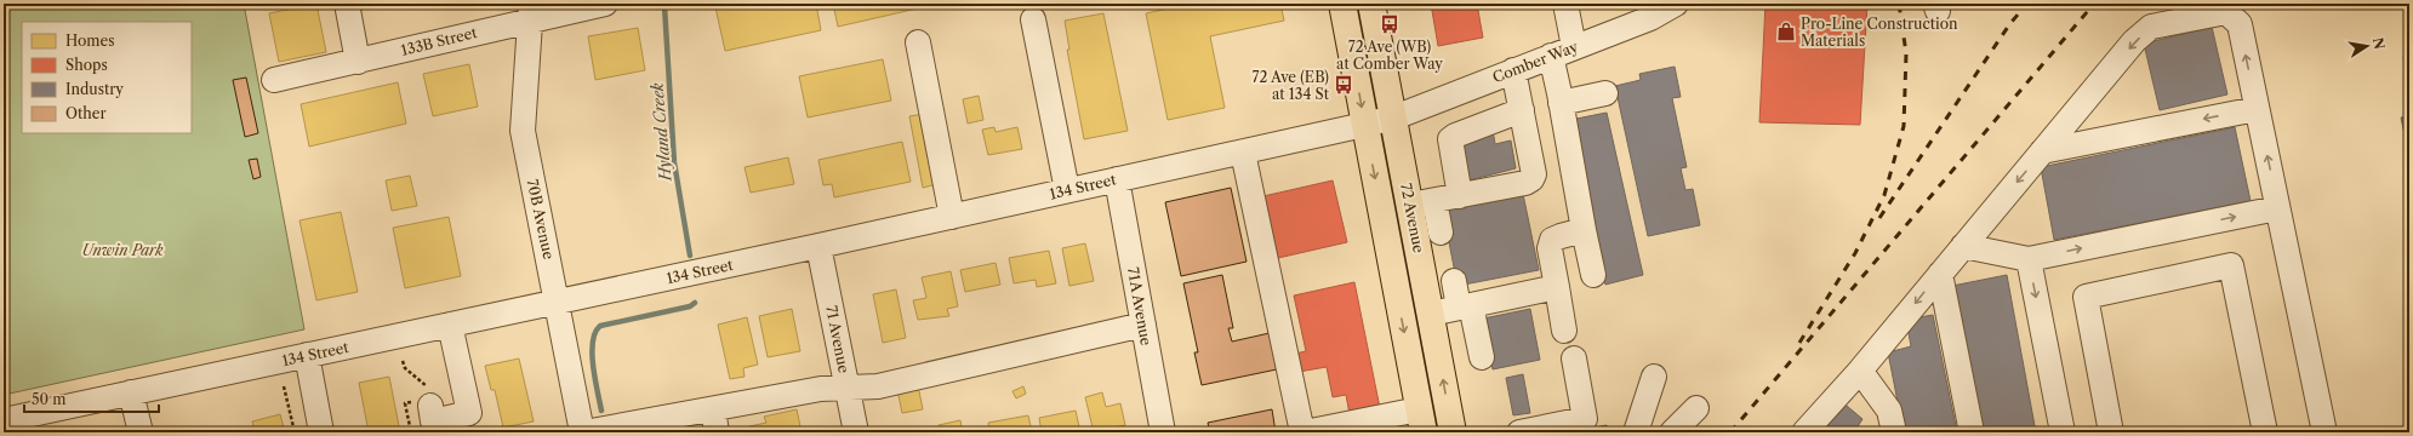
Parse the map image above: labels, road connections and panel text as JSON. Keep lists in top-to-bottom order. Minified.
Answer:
{"streets":{"main road":["72 Avenue"],"street":["133B Street","Comber Way","134 Street","70B Avenue","71A Avenue","71 Avenue"]},"crossings":[["133B Street","70B Avenue"],["Comber Way","134 Street"],["Comber Way","72 Avenue"],["134 Street","72 Avenue"],["134 Street","70B Avenue"],["134 Street","71A Avenue"],["134 Street","71 Avenue"]],"water":["Hyland Creek"],"parks":["Unwin Park"],"places":{"bus stop":["72 Ave (WB) at Comber Way","72 Ave (EB) at 134 St"],"shop":["Pro-Line Construction Materials"]},"legend":["Homes","Shops","Industry","Other"],"scale_bar":"50 m","north":"right"}
